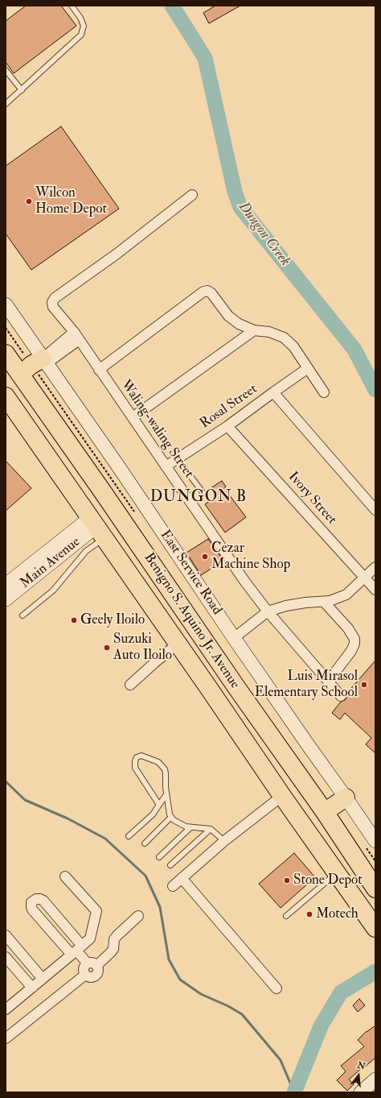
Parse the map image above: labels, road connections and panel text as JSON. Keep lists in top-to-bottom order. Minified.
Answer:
{"streets":{"highway":["Benigno S. Aquino Jr. Avenue"],"street":["Rosal Street","Waling-waling Street","Ivory Street","Main Avenue","East Service Road"]},"crossings":[["Rosal Street","Waling-waling Street"],["Rosal Street","Ivory Street"],["Main Avenue","Benigno S. Aquino Jr. Avenue"]],"districts":["DUNGON B"],"water":["Dungon Creek"],"places":["Wilcon Home Depot","Cezar Machine Shop","Geely Iloilo","Suzuki Auto Iloilo","Luis Mirasol Elementary School","Stone Depot","Motech"],"north":"top"}
